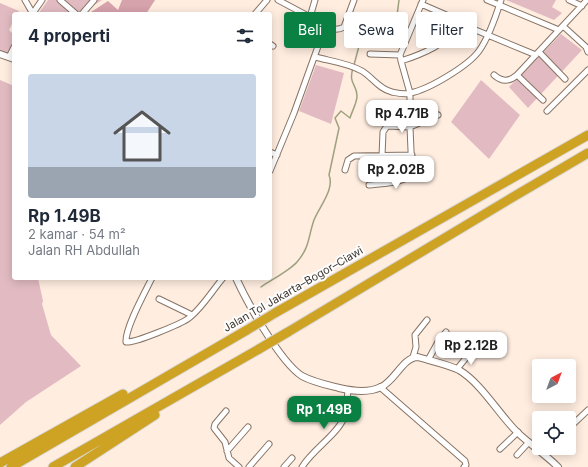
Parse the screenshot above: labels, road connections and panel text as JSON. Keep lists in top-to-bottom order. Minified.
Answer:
{"streets":{"highway":["Jalan Tol Jakarta–Bogor–Ciawi"]},"north":"top right","page":{"chip":["Beli","Sewa","Filter"],"heading":"4 properti","list":[{"name":"Rp 1.49B","note":"2 kamar · 54 m² · Jalan RH Abdullah"}],"price":["Rp 4.71B","Rp 2.02B","Rp 2.12B","Rp 1.49B"]}}
